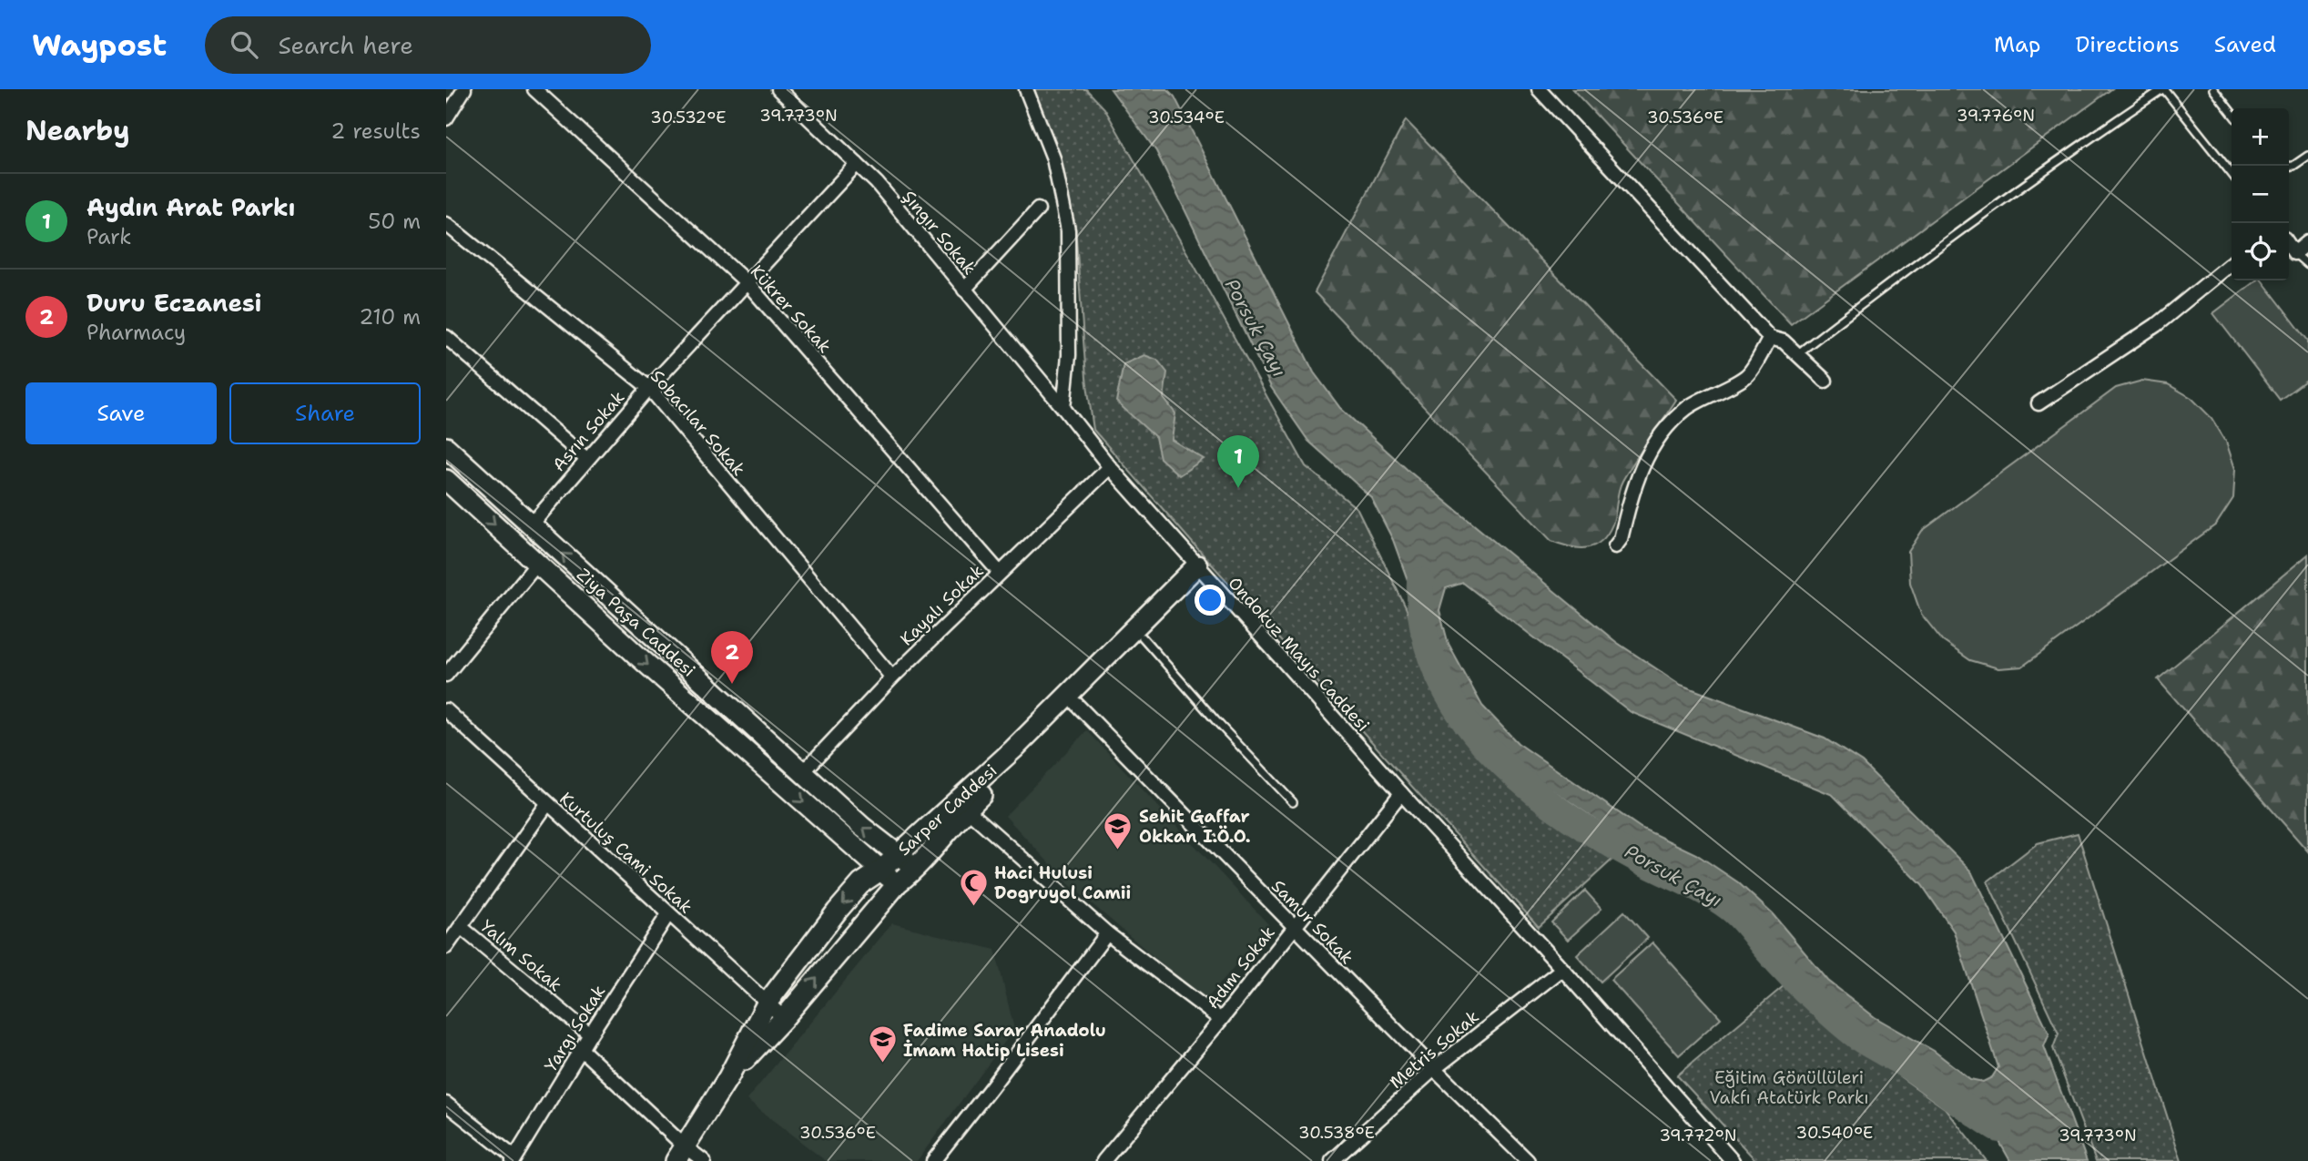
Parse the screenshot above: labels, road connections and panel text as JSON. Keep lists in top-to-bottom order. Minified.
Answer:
{"streets":{"main road":["Ziya Paşa Caddesi","Sarper Caddesi"],"street":["Şıngır Sokak","Kükrer Sokak","Sobacılar Sokak","Asrın Sokak","Kayalı Sokak","Ondokuz Mayıs Caddesi","Kurtuluş Cami Sokak","Samur Sokak","Yalım Sokak","Adım Sokak","Yargı Sokak","Metris Sokak"]},"crossings":[["Şıngır Sokak","Asrın Sokak"],["Şıngır Sokak","Ondokuz Mayıs Caddesi"],["Kükrer Sokak","Asrın Sokak"],["Kükrer Sokak","Kayalı Sokak"],["Sobacılar Sokak","Asrın Sokak"],["Sobacılar Sokak","Kayalı Sokak"],["Asrın Sokak","Ziya Paşa Caddesi"],["Kayalı Sokak","Ziya Paşa Caddesi"],["Kayalı Sokak","Ondokuz Mayıs Caddesi"],["Ziya Paşa Caddesi","Sarper Caddesi"],["Ondokuz Mayıs Caddesi","Sarper Caddesi"],["Ondokuz Mayıs Caddesi","Adım Sokak"],["Ondokuz Mayıs Caddesi","Metris Sokak"],["Sarper Caddesi","Kurtuluş Cami Sokak"],["Sarper Caddesi","Samur Sokak"],["Kurtuluş Cami Sokak","Yargı Sokak"],["Samur Sokak","Adım Sokak"],["Samur Sokak","Metris Sokak"],["Yalım Sokak","Yargı Sokak"]],"water":["Porsuk Çayı"],"parks":["Eğitim Gönüllüleri Vakfı Atatürk Parkı"],"places":{"school or university":["Sehit Gaffar Okkan I.Ö.O.","Fadime Sarar Anadolu İmam Hatip Lisesi"],"mosque":["Haci Hulusi Dogruyol Camii"]},"page":{"header":"Waypost","search":"Search here","nav":["Map","Directions","Saved"],"heading":["Nearby","2 results"],"map_buttons":["+","−"],"list":[{"mark":"1","name":"Aydın Arat Parkı","note":"Park","value":"50 m"},{"mark":"2","name":"Duru Eczanesi","note":"Pharmacy","value":"210 m"}],"buttons":["Save","Share"],"pins":["1","2"]},"coordinates":["39.773°N","39.776°N","30.532°E","30.536°E","30.534°E","30.538°E","30.540°E","39.772°N"]}
